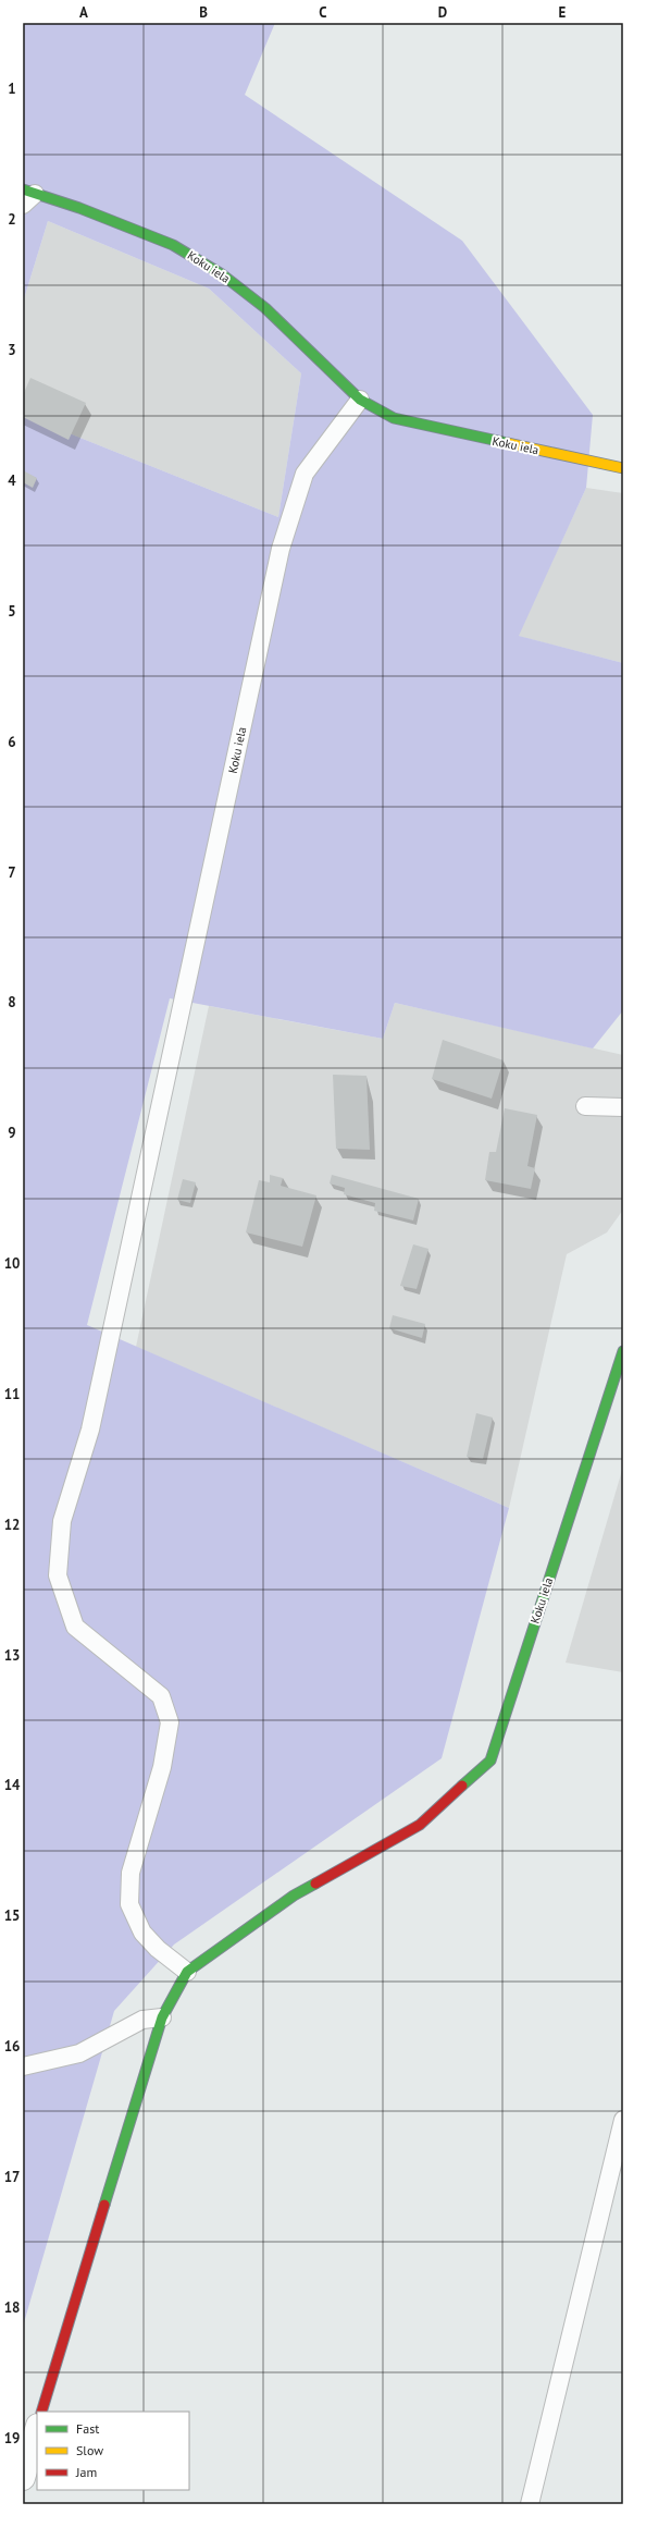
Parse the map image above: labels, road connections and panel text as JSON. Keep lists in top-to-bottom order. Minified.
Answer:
{"streets":{"street":["Koku iela"]},"legend":["Fast","Slow","Jam"],"grid":{"columns":["A","B","C","D","E"],"rows":["1","2","3","4","5","6","7","8","9","10","11","12","13","14","15","16","17","18","19"]}}
